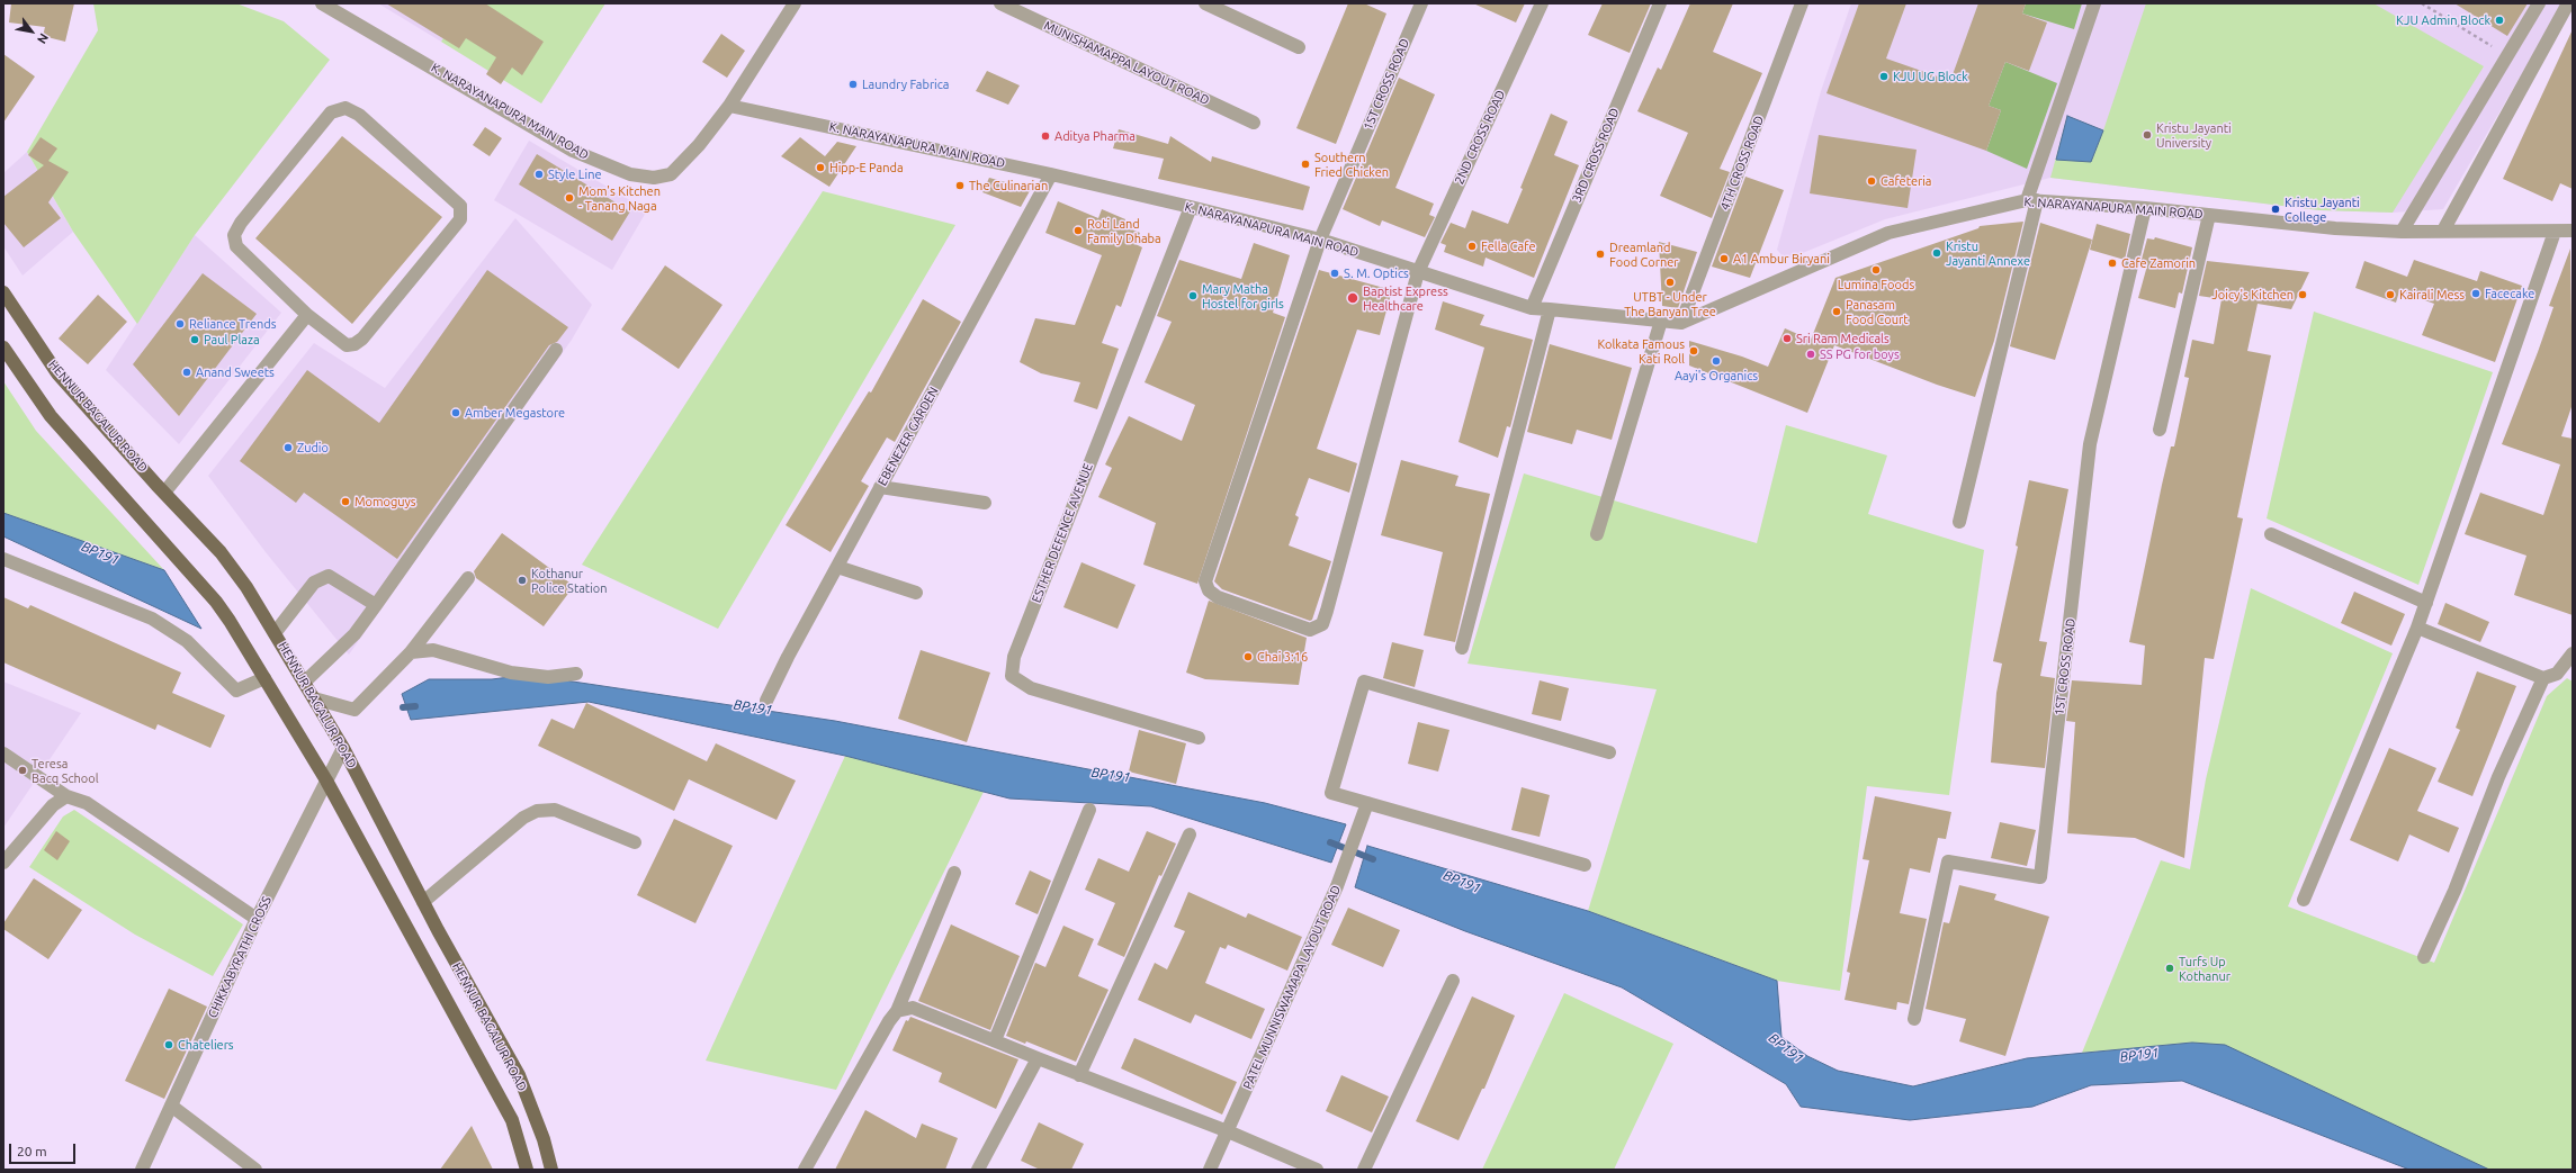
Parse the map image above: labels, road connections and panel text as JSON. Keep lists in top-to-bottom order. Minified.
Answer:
{"streets":{"main road":["HENNUR BAGALUR ROAD"],"street":["MUNISHAMAPPA LAYOUT ROAD","1ST CROSS ROAD","K. NARAYANAPURA MAIN ROAD","2ND CROSS ROAD","3RD CROSS ROAD","4TH CROSS ROAD","EBENEZER GARDEN","ESTHER DEFENCE AVENUE","CHIKKABYRATHI CROSS","PATEL MUNNISWAMAPA LAYOUT ROAD"]},"crossings":[["1ST CROSS ROAD","K. NARAYANAPURA MAIN ROAD"],["1ST CROSS ROAD","2ND CROSS ROAD"],["K. NARAYANAPURA MAIN ROAD","2ND CROSS ROAD"],["K. NARAYANAPURA MAIN ROAD","3RD CROSS ROAD"],["K. NARAYANAPURA MAIN ROAD","4TH CROSS ROAD"],["K. NARAYANAPURA MAIN ROAD","EBENEZER GARDEN"],["K. NARAYANAPURA MAIN ROAD","ESTHER DEFENCE AVENUE"],["HENNUR BAGALUR ROAD","CHIKKABYRATHI CROSS"]],"water":["BP191"],"places":["KJU Admin Block","KJU UG Block","Laundry Fabrica","Kristu Jayanti University","Aditya Pharma","Southern Fried Chicken","Hipp-E Panda","Style Line","Cafeteria","The Culinarian","Mom's Kitchen - Tanang Naga","Kristu Jayanti College","Roti Land Family Dhaba","Fella Cafe","Kristu Jayanti Annexe","Dreamland Food Corner","A1 Ambur Biryani","Cafe Zamorin","Lumina Foods","S. M. Optics","UTBT - Under The Banyan Tree","Facecake","Joicy's Kitchen","Kairali Mess","Mary Matha Hostel for girls","Baptist Express Healthcare","Panasam Food Court","Reliance Trends","Sri Ram Medicals","Paul Plaza","Kolkata Famous Kati Roll","SS PG for boys","Aayi's Organics","Anand Sweets","Amber Megastore","Zudio","Momoguys","Kothanur Police Station","Chai 3:16","Teresa Bacq School","Turfs Up Kothanur","Chateliers"],"scale_bar":"20 m","north":"bottom right"}
